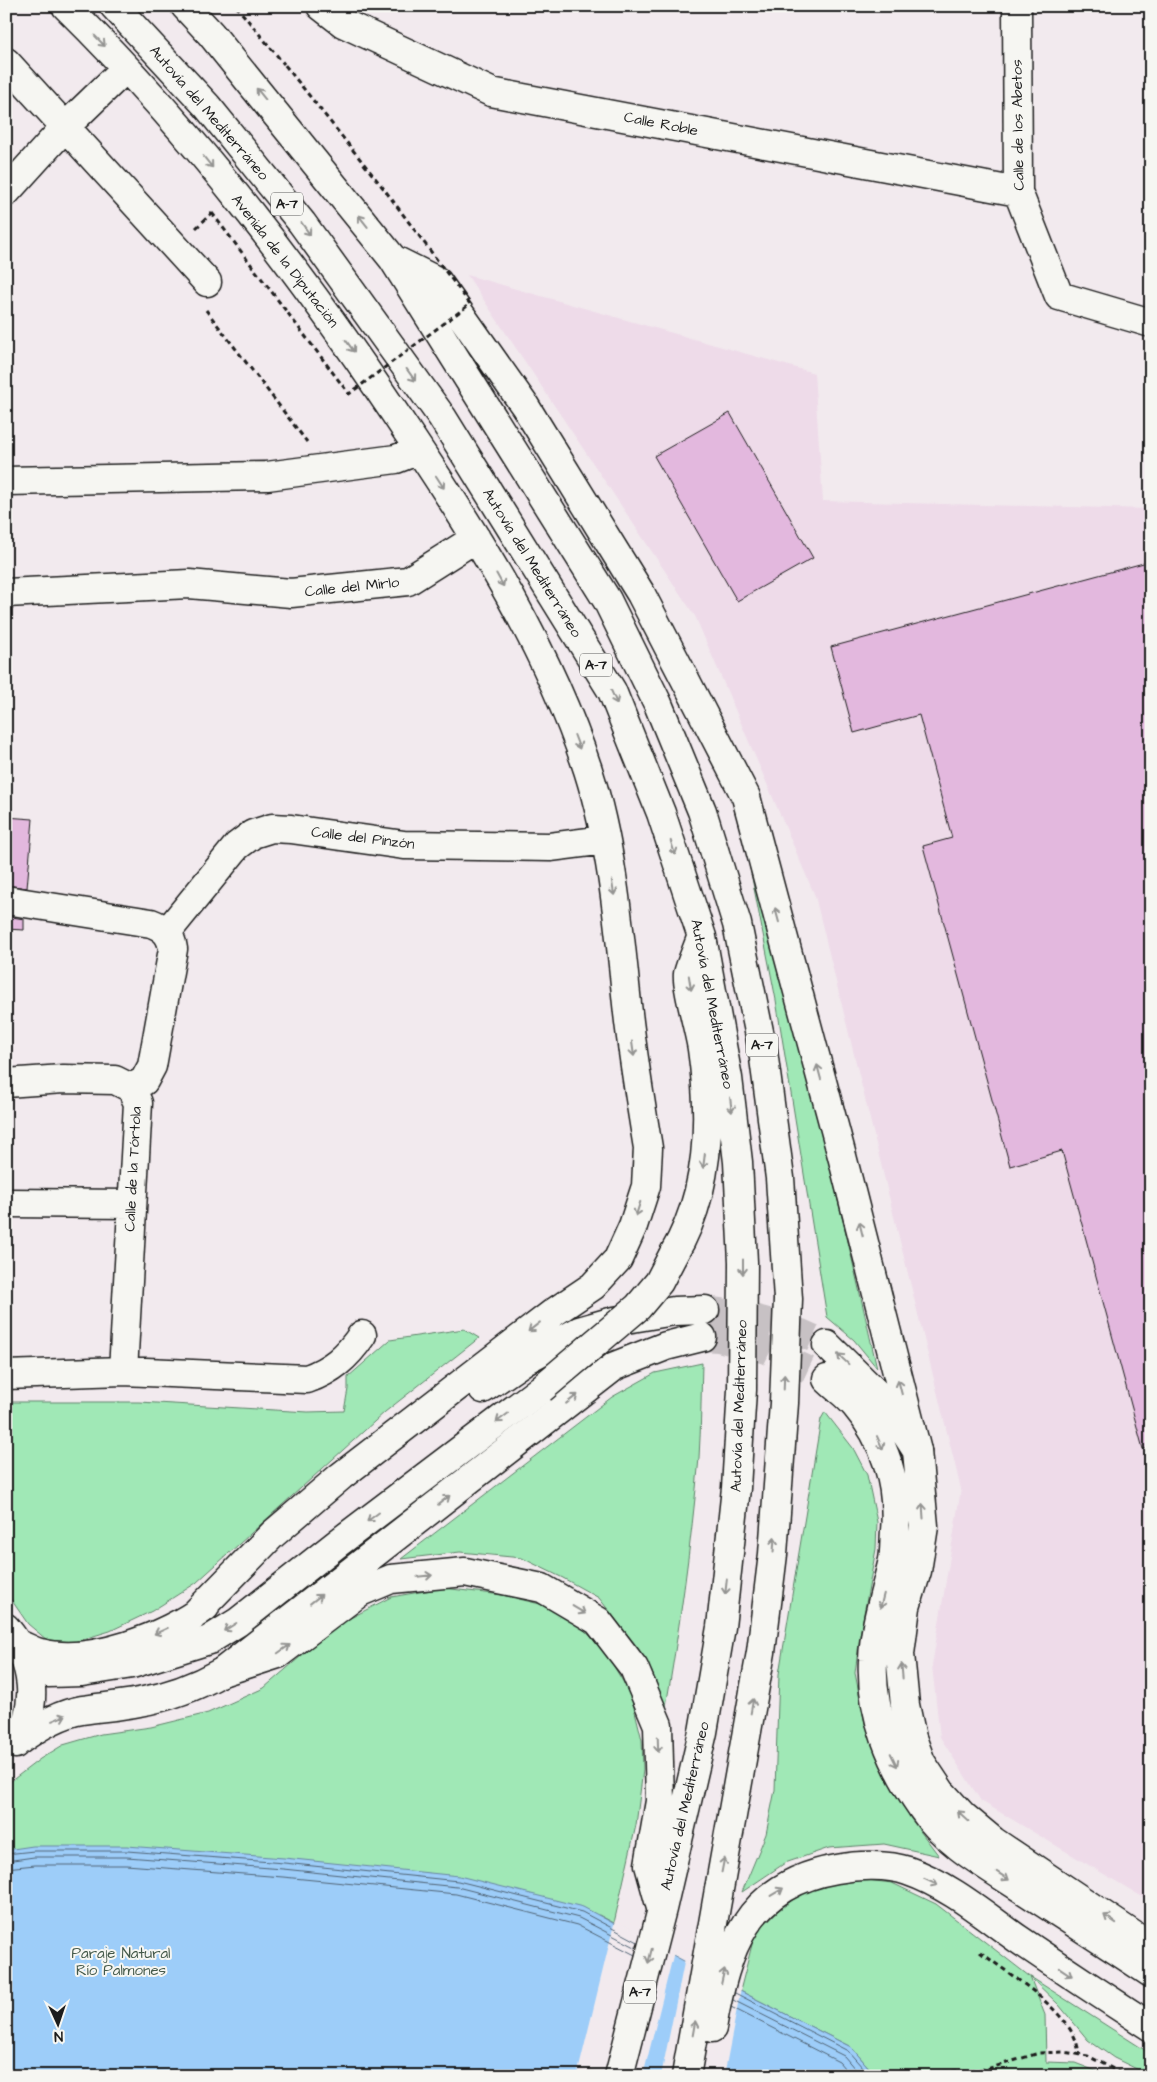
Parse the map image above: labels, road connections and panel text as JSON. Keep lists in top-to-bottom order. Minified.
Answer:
{"streets":{"main road":["Autovía del Mediterráneo","Calle Roble","Calle de los Abetos","A-7","Avenida de la Diputación","Calle del Mirlo","Calle del Pinzón","Calle de la Tórtola"]},"crossings":[["Calle Roble","Calle de los Abetos"],["Avenida de la Diputación","Calle del Mirlo"],["Calle del Pinzón","Calle de la Tórtola"]],"parks":["Paraje Natural Río Palmones"],"north":"bottom"}
